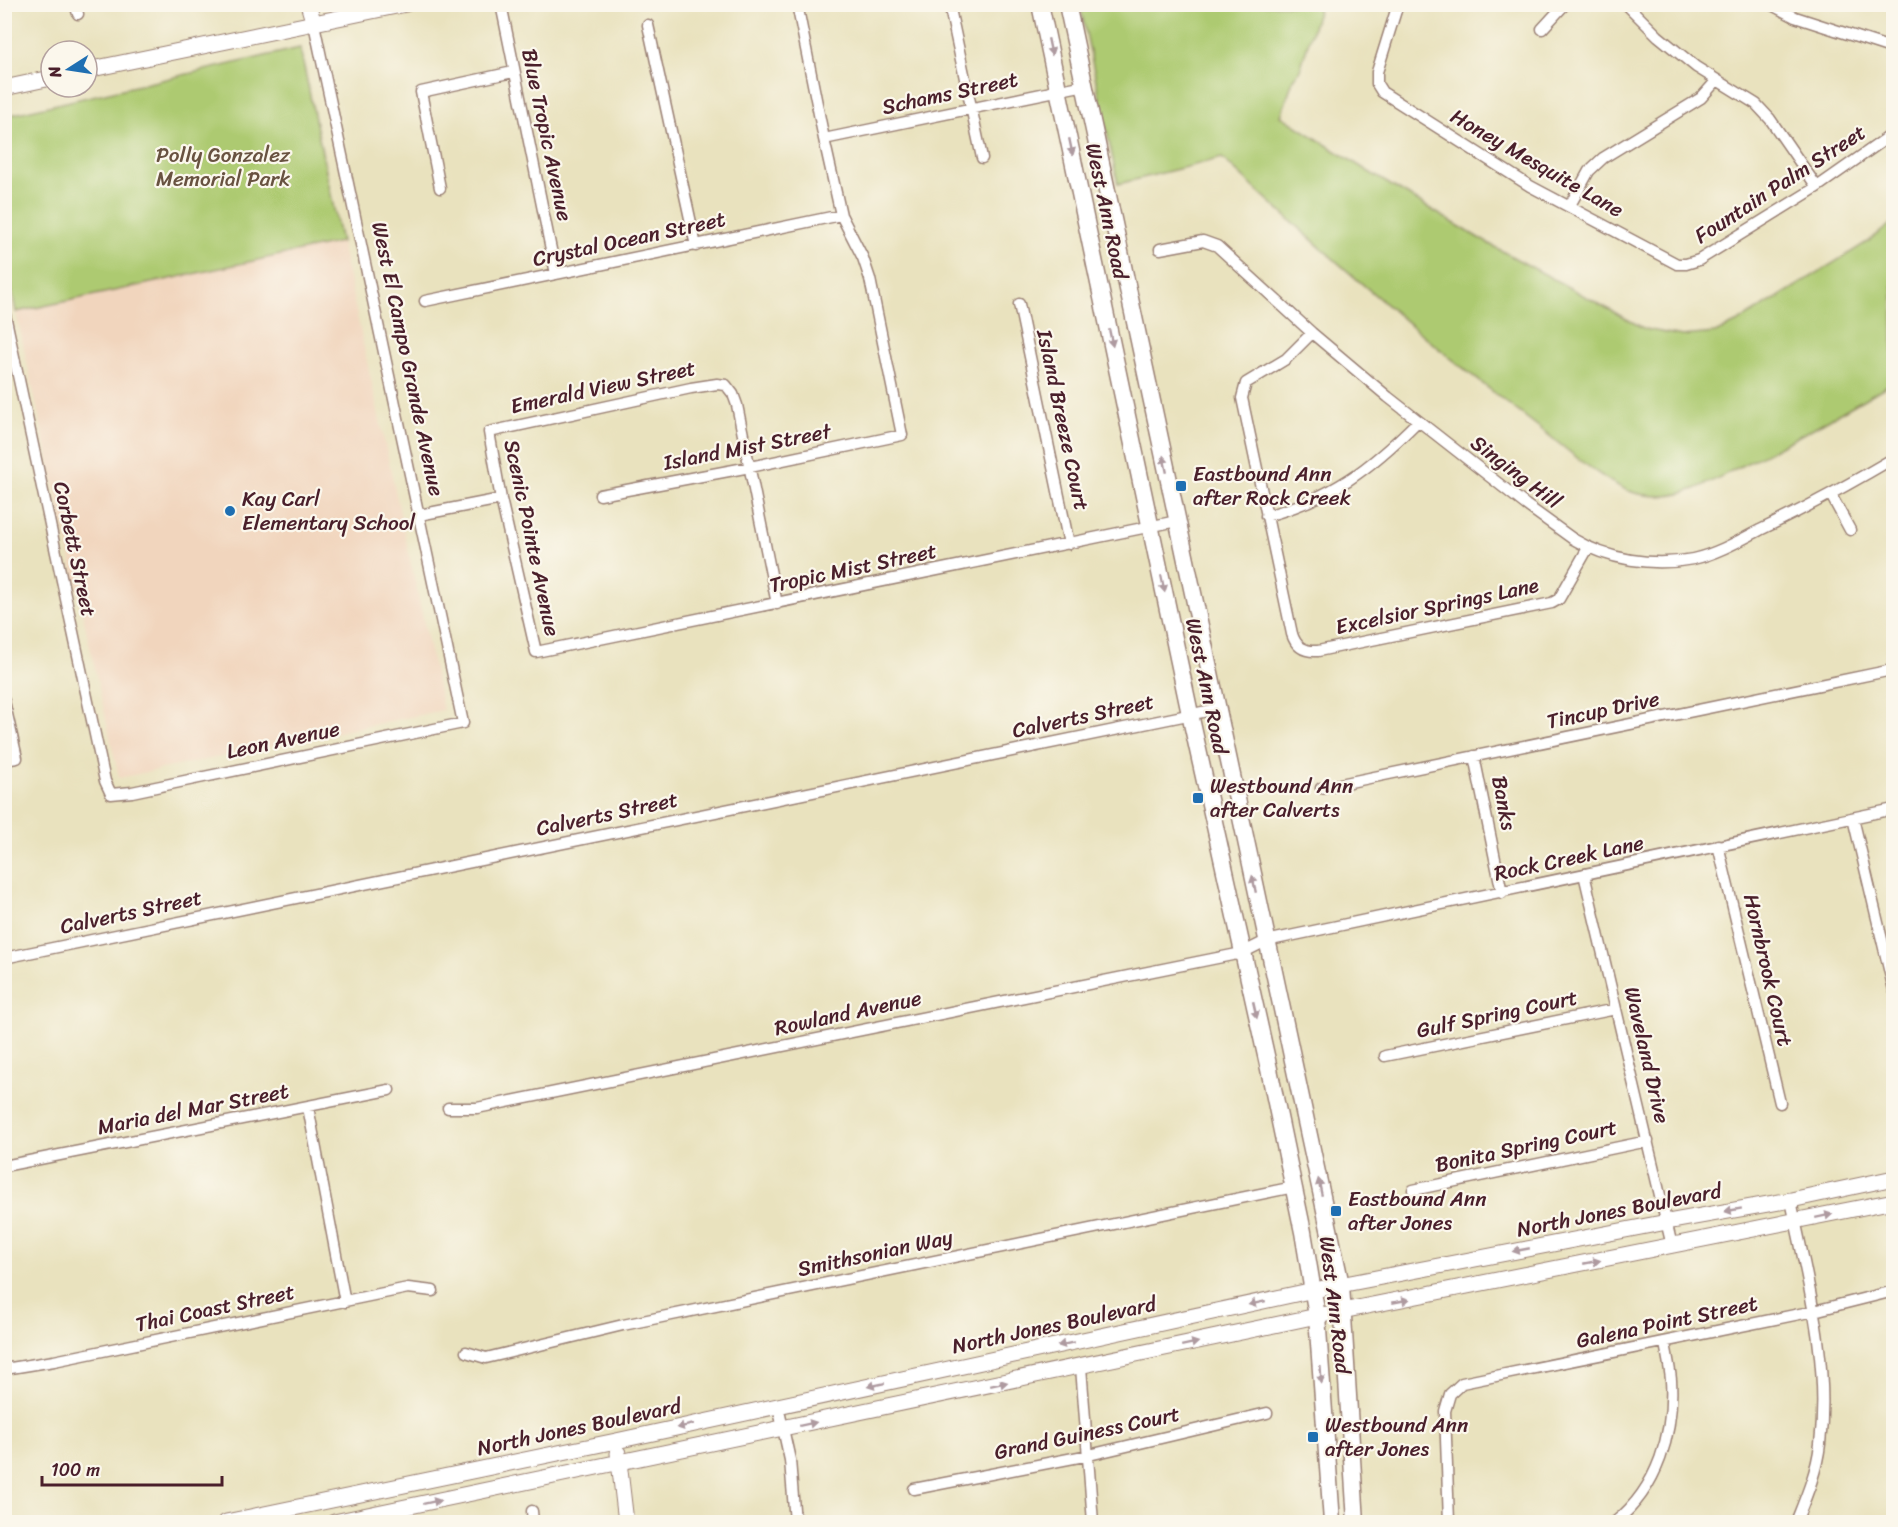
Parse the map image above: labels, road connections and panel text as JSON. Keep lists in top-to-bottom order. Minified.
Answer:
{"streets":{"main road":["West Ann Road","West El Campo Grande Avenue","North Jones Boulevard"],"street":["Schams Street","Blue Tropic Avenue","Honey Mesquite Lane","Fountain Palm Street","Crystal Ocean Street","Emerald View Street","Island Breeze Court","Island Mist Street","Singing Hill","Scenic Pointe Avenue","Corbett Street","Tropic Mist Street","Excelsior Springs Lane","Tincup Drive","Calverts Street","Leon Avenue","Banks","Rock Creek Lane","Hornbrook Court","Rowland Avenue","Gulf Spring Court","Waveland Drive","Maria del Mar Street","Bonita Spring Court","Smithsonian Way","Thai Coast Street","Galena Point Street","Grand Guiness Court"]},"crossings":[["Schams Street","West Ann Road"],["Blue Tropic Avenue","Crystal Ocean Street"],["Honey Mesquite Lane","Fountain Palm Street"],["West Ann Road","Tropic Mist Street"],["West Ann Road","Calverts Street"],["West Ann Road","Rock Creek Lane"],["West Ann Road","Rowland Avenue"],["West Ann Road","North Jones Boulevard"],["West Ann Road","Smithsonian Way"],["Crystal Ocean Street","Island Mist Street"],["West El Campo Grande Avenue","Leon Avenue"],["Emerald View Street","Island Mist Street"],["Emerald View Street","Scenic Pointe Avenue"],["Island Breeze Court","Tropic Mist Street"],["Singing Hill","Excelsior Springs Lane"],["Scenic Pointe Avenue","Tropic Mist Street"],["Corbett Street","Leon Avenue"],["Tincup Drive","Banks"],["Banks","Rock Creek Lane"],["Rock Creek Lane","Hornbrook Court"],["Rock Creek Lane","Rowland Avenue"],["Rock Creek Lane","Waveland Drive"],["Gulf Spring Court","Waveland Drive"],["Waveland Drive","Bonita Spring Court"],["Waveland Drive","North Jones Boulevard"]],"parks":["Polly Gonzalez Memorial Park"],"places":{"transit":["Eastbound Ann after Rock Creek","Westbound Ann after Calverts","Eastbound Ann after Jones","Westbound Ann after Jones"],"other":["Kay Carl Elementary School"]},"scale_bar":"100 m","north":"left"}
